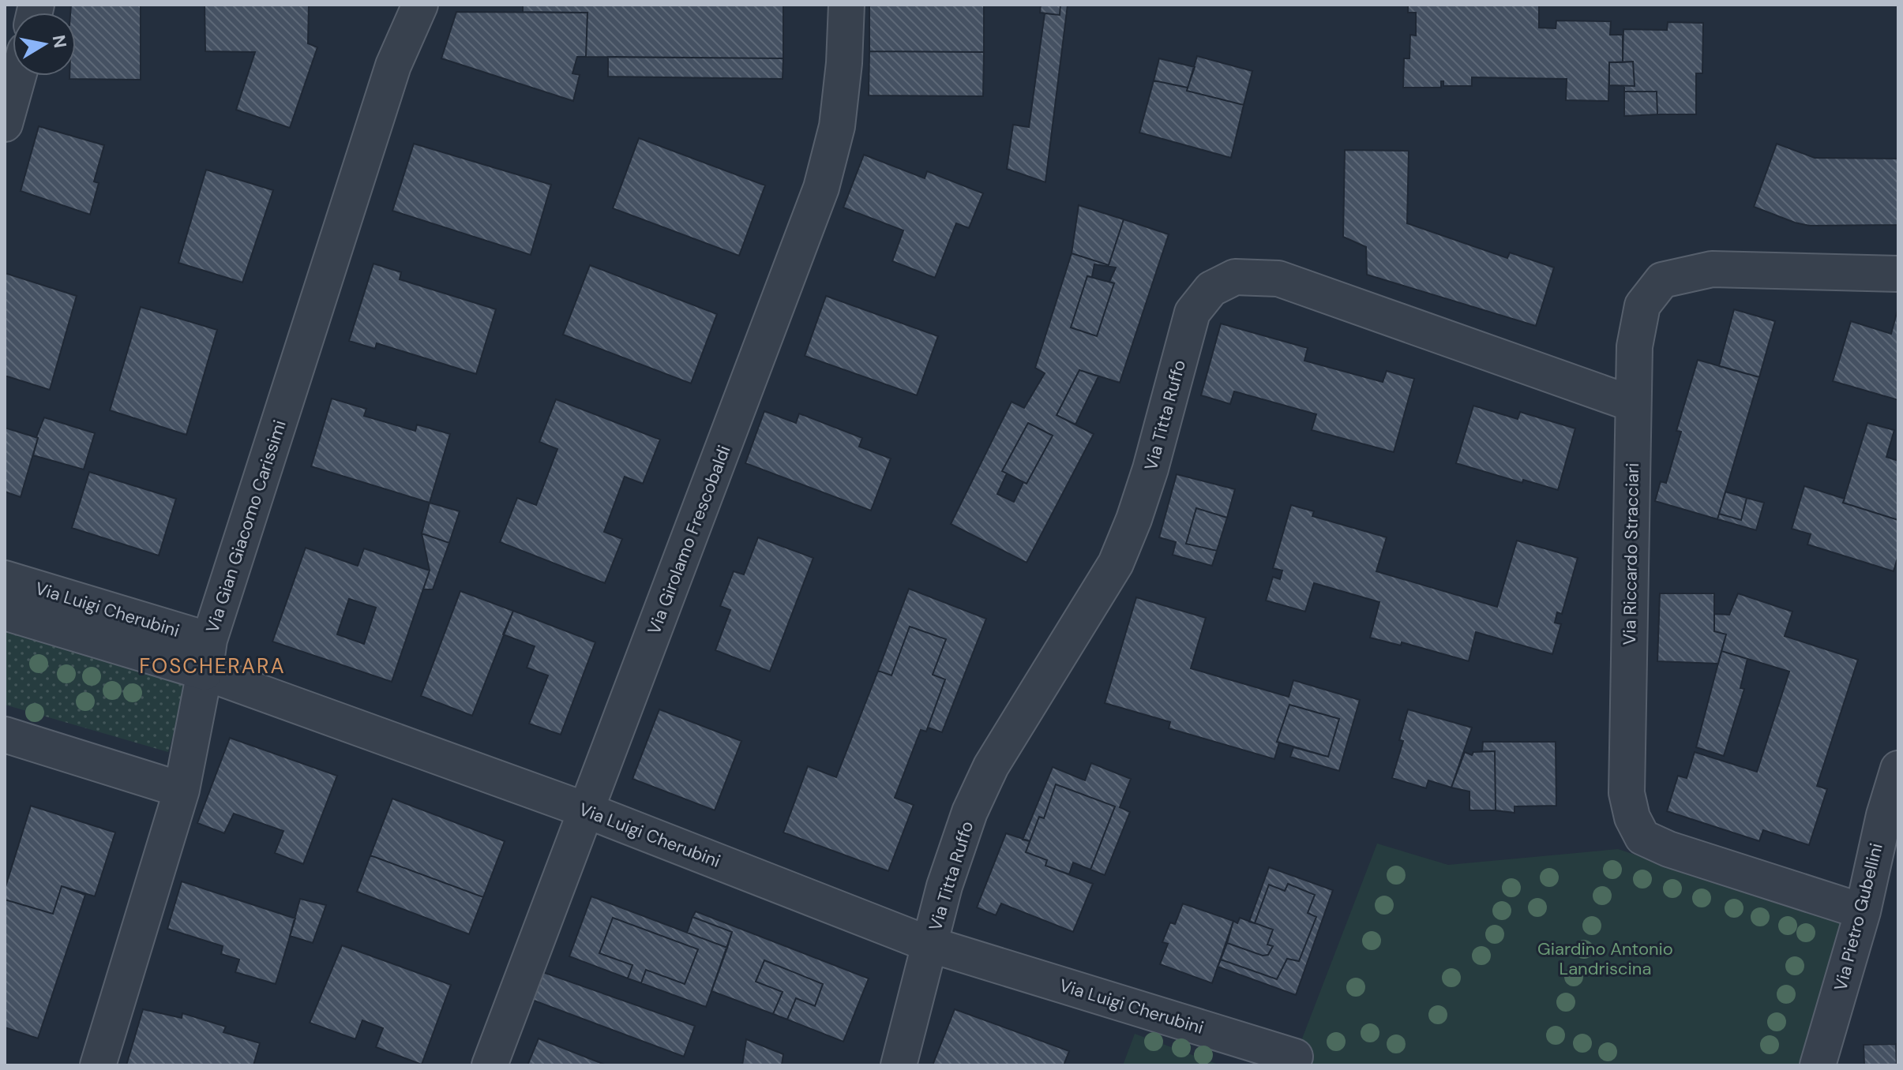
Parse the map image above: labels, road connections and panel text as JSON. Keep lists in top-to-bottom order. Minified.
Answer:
{"streets":{"street":["Via Titta Ruffo","Via Gian Giacomo Carissimi","Via Girolamo Frescobaldi","Via Riccardo Stracciari","Via Luigi Cherubini","Via Pietro Gubellini"]},"crossings":[["Via Titta Ruffo","Via Riccardo Stracciari"],["Via Titta Ruffo","Via Luigi Cherubini"],["Via Gian Giacomo Carissimi","Via Luigi Cherubini"],["Via Girolamo Frescobaldi","Via Luigi Cherubini"],["Via Riccardo Stracciari","Via Pietro Gubellini"]],"districts":["FOSCHERARA"],"parks":["Giardino Antonio Landriscina"],"north":"right"}
